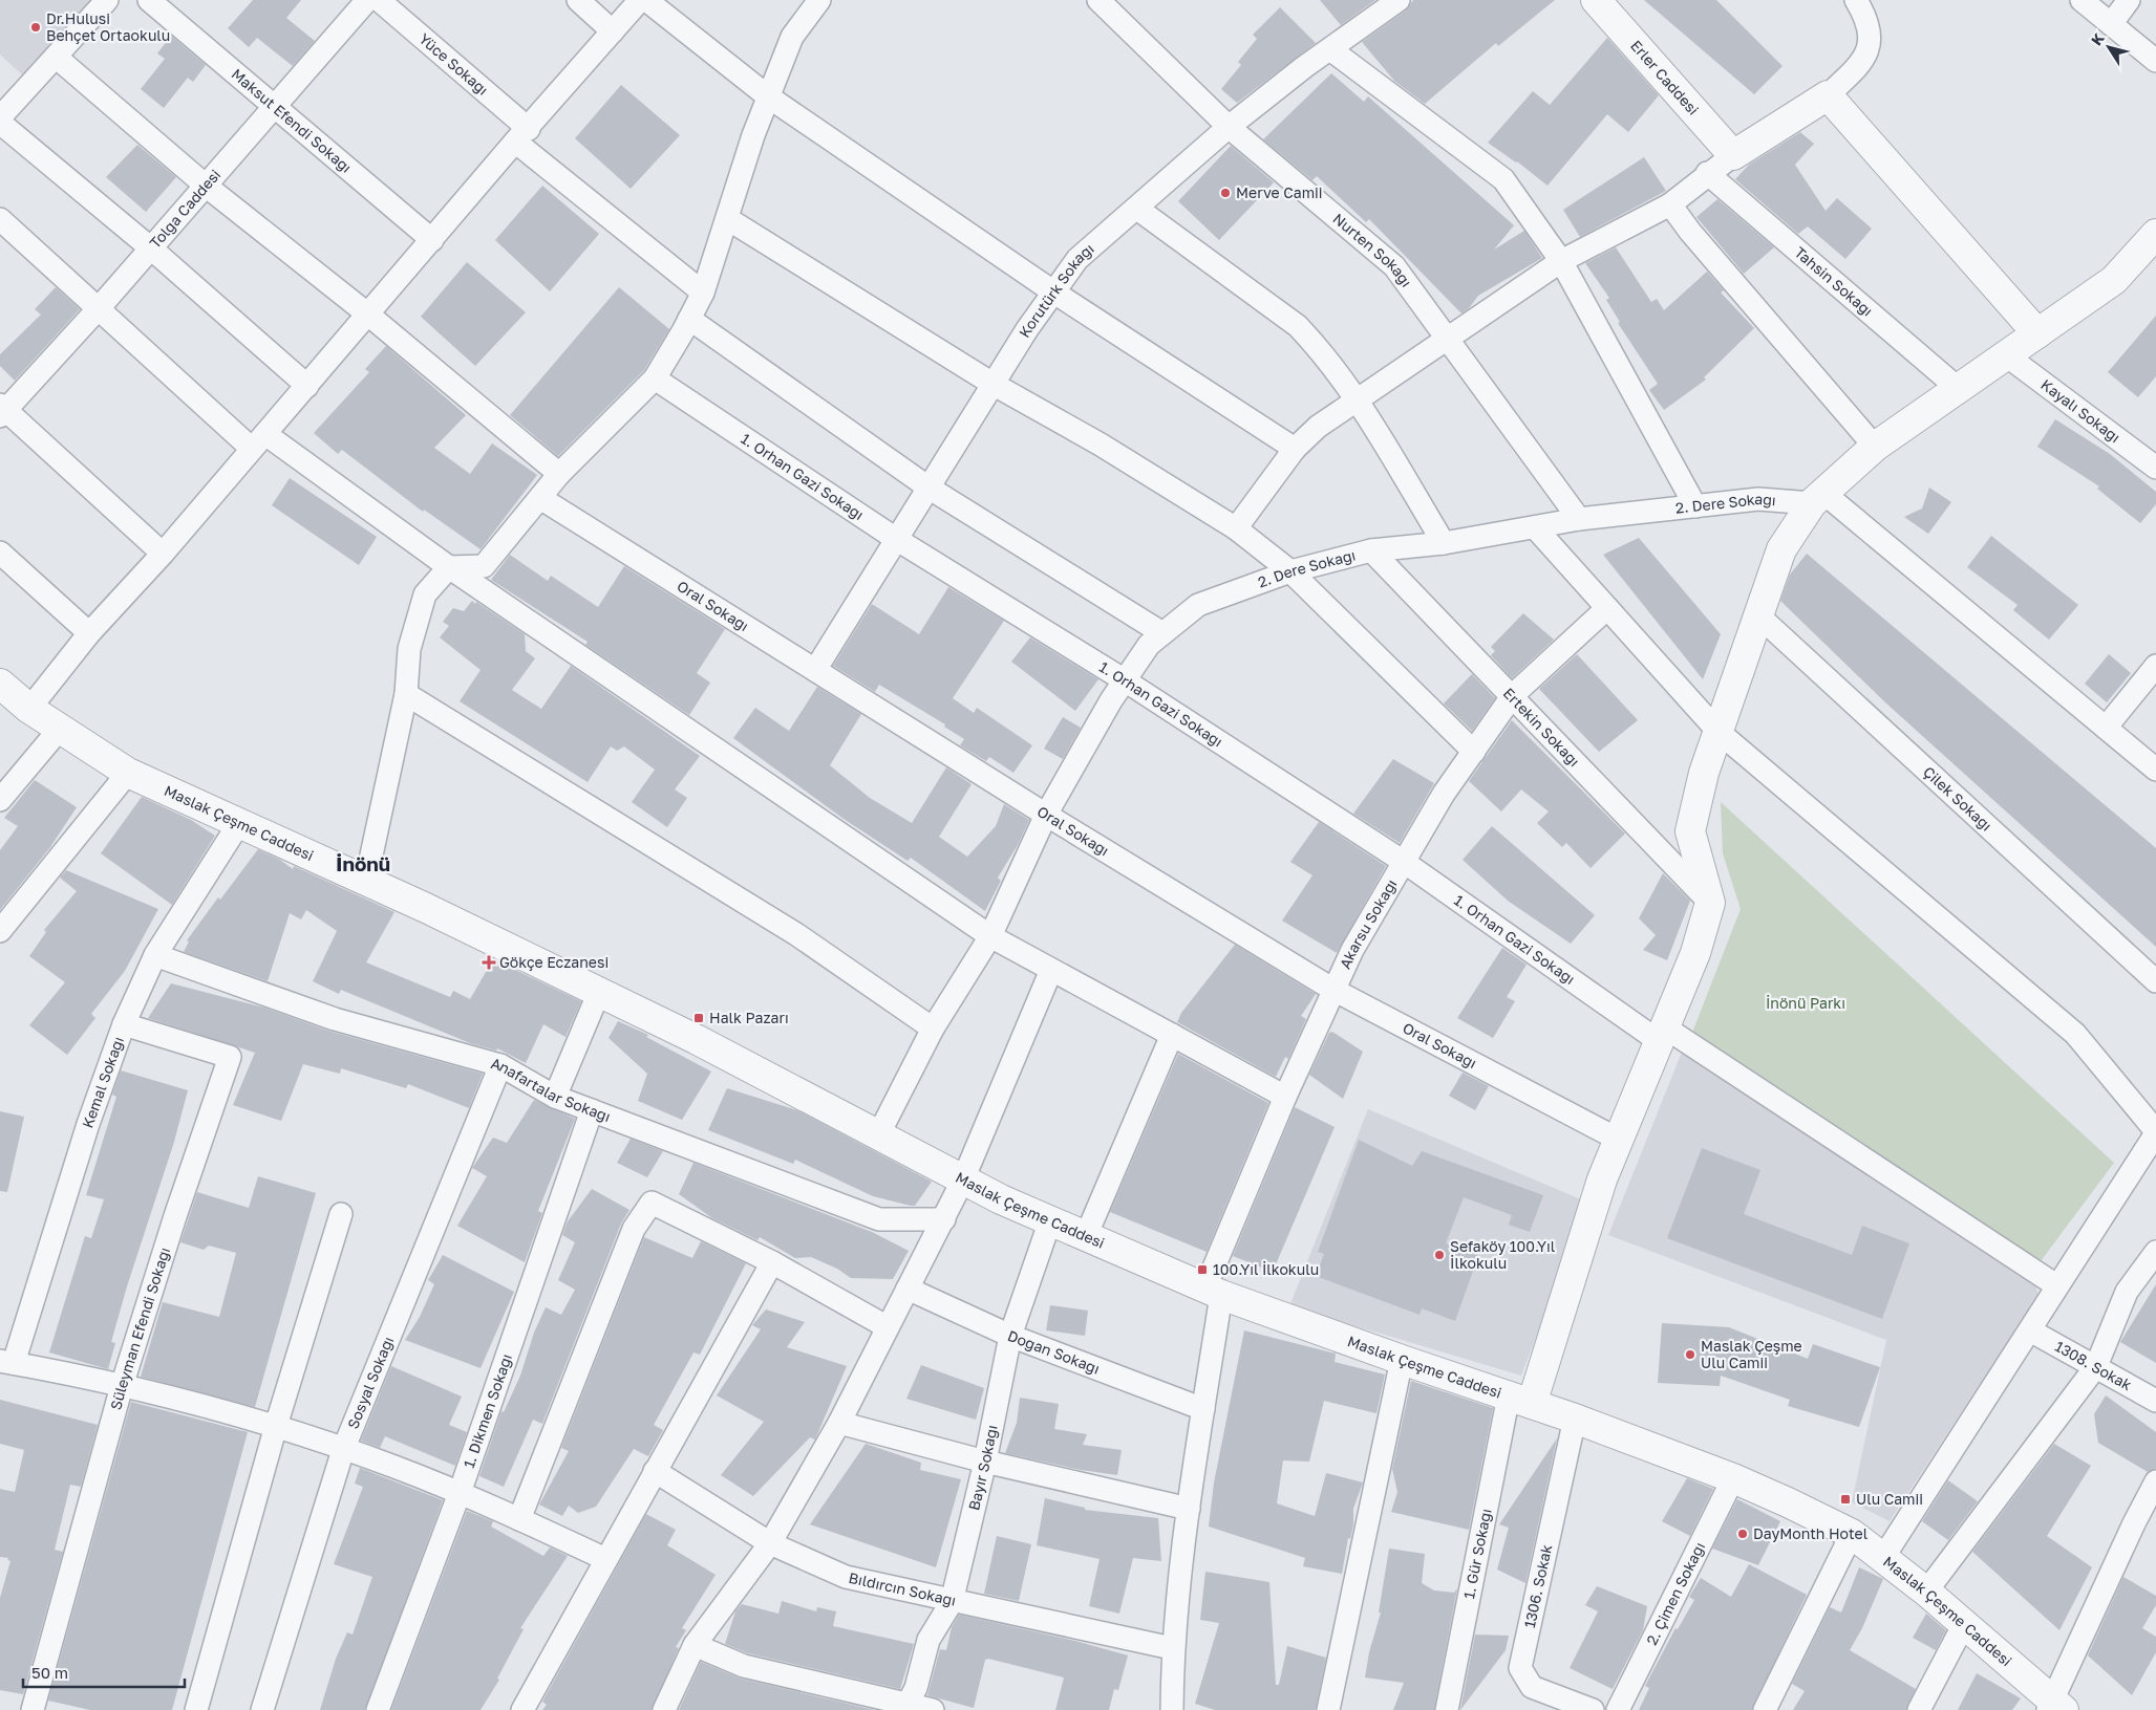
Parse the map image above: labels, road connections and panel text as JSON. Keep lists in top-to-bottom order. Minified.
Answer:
{"streets":{"street":["Yüce Sokağı","Erler Caddesi","Maksut Efendi Sokağı","Tolga Caddesi","Nurten Sokağı","Tahsin Sokağı","Korutürk Sokağı","Kayalı Sokağı","1. Orhan Gazi Sokağı","2. Dere Sokağı","Oral Sokağı","Ertekin Sokağı","Çilek Sokağı","Maslak Çeşme Caddesi","Akarsu Sokağı","Kemal Sokağı","Anafartalar Sokağı","Süleyman Efendi Sokağı","Doğan Sokağı","1308. Sokak","Sosyal Sokağı","1. Dikmen Sokağı","Bayır Sokağı","1. Gür Sokağı","1306. Sokak","Bıldırcın Sokağı","2. Çimen Sokağı"]},"crossings":[["Maksut Efendi Sokağı","Tolga Caddesi"],["Nurten Sokağı","Korutürk Sokağı"],["Nurten Sokağı","2. Dere Sokağı"],["Korutürk Sokağı","1. Orhan Gazi Sokağı"],["Korutürk Sokağı","Oral Sokağı"],["1. Orhan Gazi Sokağı","2. Dere Sokağı"],["1. Orhan Gazi Sokağı","Akarsu Sokağı"],["2. Dere Sokağı","Oral Sokağı"],["2. Dere Sokağı","Ertekin Sokağı"],["2. Dere Sokağı","Maslak Çeşme Caddesi"],["Oral Sokağı","Akarsu Sokağı"],["Ertekin Sokağı","Akarsu Sokağı"],["Maslak Çeşme Caddesi","Akarsu Sokağı"],["Maslak Çeşme Caddesi","Kemal Sokağı"],["Maslak Çeşme Caddesi","Bayır Sokağı"],["Maslak Çeşme Caddesi","1. Gür Sokağı"],["Maslak Çeşme Caddesi","1306. Sokak"],["Maslak Çeşme Caddesi","2. Çimen Sokağı"],["Akarsu Sokağı","Doğan Sokağı"],["Akarsu Sokağı","Bıldırcın Sokağı"],["Kemal Sokağı","Anafartalar Sokağı"],["Kemal Sokağı","Süleyman Efendi Sokağı"],["Anafartalar Sokağı","Sosyal Sokağı"],["Anafartalar Sokağı","1. Dikmen Sokağı"],["Doğan Sokağı","Bayır Sokağı"],["Bayır Sokağı","Bıldırcın Sokağı"]],"districts":["İnönü"],"parks":["İnönü Parkı"],"places":{"other":["Dr.Hulusi Behçet Ortaokulu","Merve Camii","Sefaköy 100.Yıl İlkokulu","Maslak Çeşme Ulu Camii","DayMonth Hotel"],"health":["Gökçe Eczanesi"],"transit":["Halk Pazarı","100.Yıl İlkokulu","Ulu Camii"]},"scale_bar":"50 m","north":"top left"}
